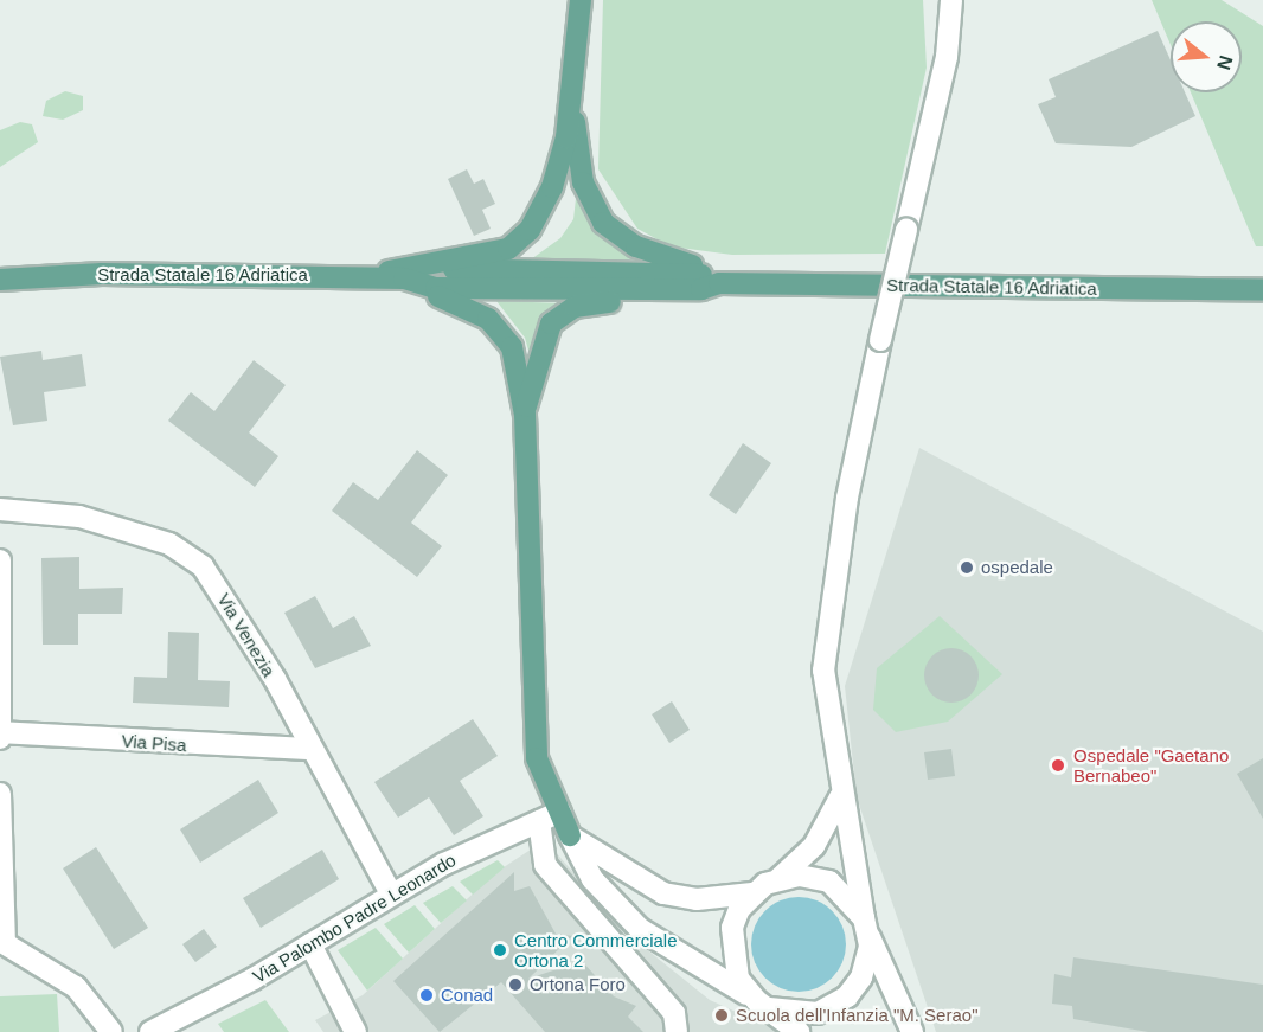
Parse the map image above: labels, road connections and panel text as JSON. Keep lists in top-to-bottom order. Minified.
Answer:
{"streets":{"main road":["Strada Statale 16 Adriatica"],"street":["Via Venezia","Via Pisa","Via Palombo Padre Leonardo"]},"crossings":[["Via Venezia","Via Pisa"],["Via Venezia","Via Palombo Padre Leonardo"]],"places":["ospedale","Ospedale \"Gaetano Bernabeo\"","Centro Commerciale Ortona 2","Ortona Foro","Conad","Scuola dell'Infanzia \"M. Serao\""],"north":"right"}
